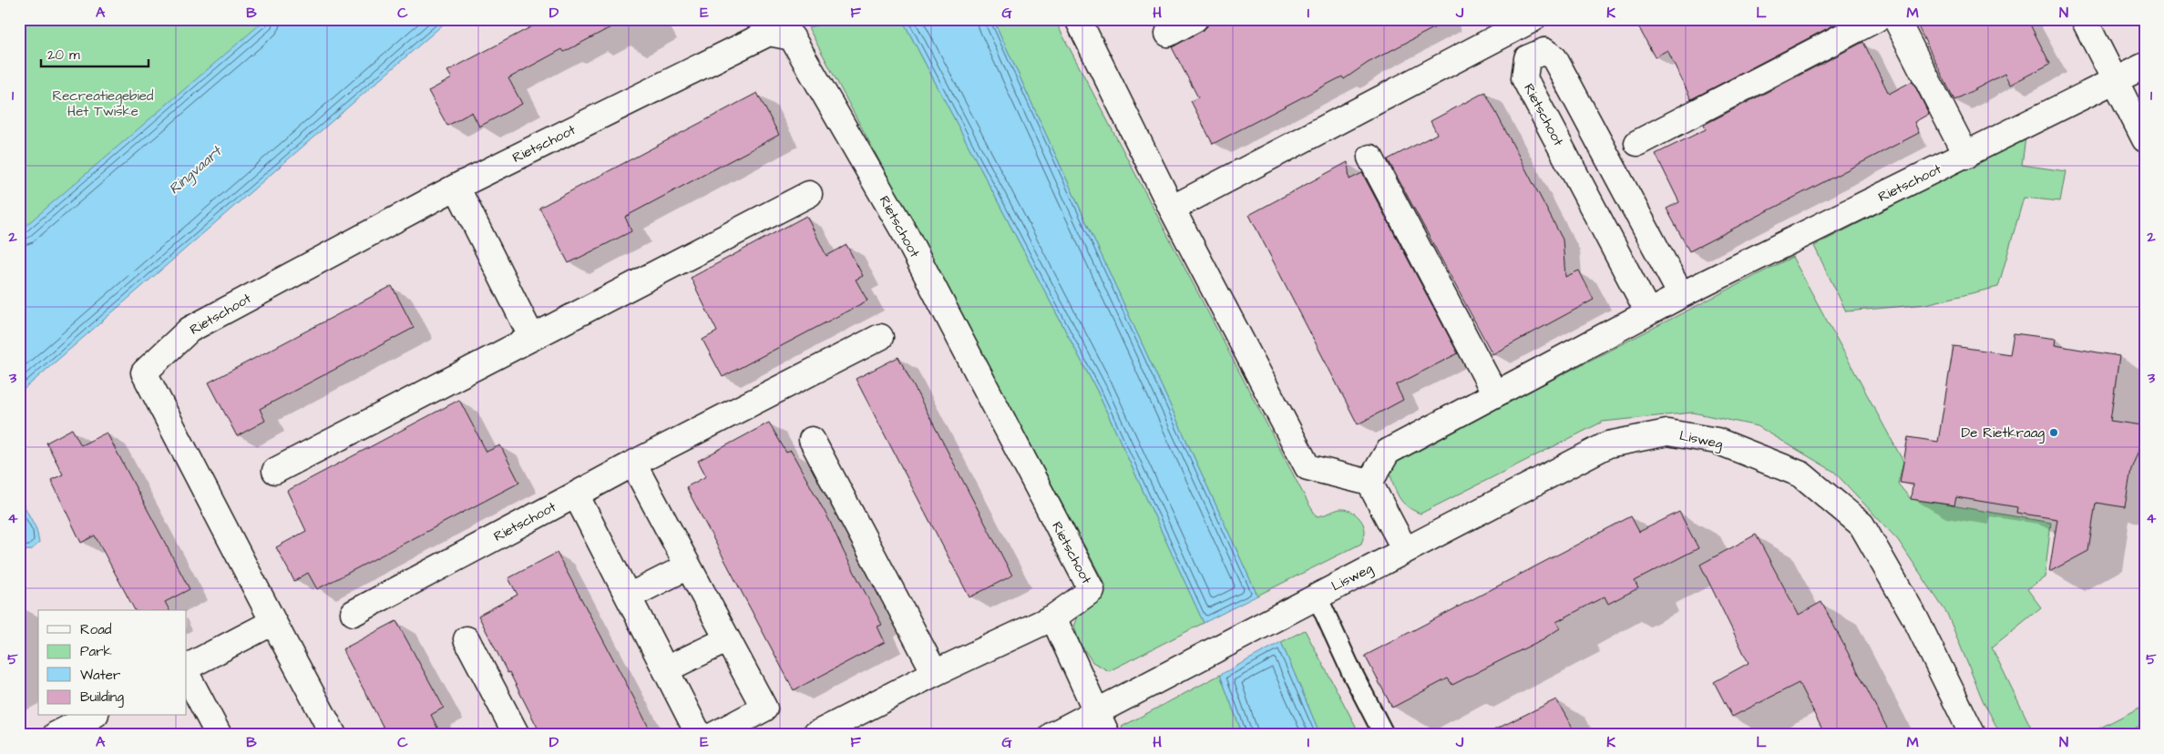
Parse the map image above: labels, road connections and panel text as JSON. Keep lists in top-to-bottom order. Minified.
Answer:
{"streets":{"street":["Rietschoot","Lisweg"]},"water":["Ringvaart"],"parks":["Recreatiegebied Het Twiske"],"places":["De Rietkraag"],"legend":["Road","Park","Water","Building"],"scale_bar":"20 m","grid":{"columns":["A","B","C","D","E","F","G","H","I","J","K","L","M","N"],"rows":["1","2","3","4","5"]}}
